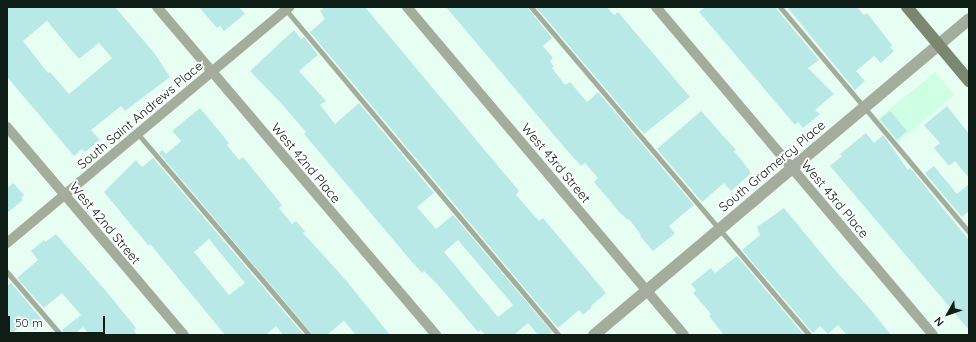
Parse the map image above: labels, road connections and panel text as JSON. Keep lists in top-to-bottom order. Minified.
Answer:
{"streets":{"street":["South Saint Andrews Place","West 42nd Place","West 43rd Street","South Gramercy Place","West 43rd Place","West 42nd Street"]},"crossings":[["South Saint Andrews Place","West 42nd Place"],["South Saint Andrews Place","West 42nd Street"],["West 43rd Street","South Gramercy Place"],["South Gramercy Place","West 43rd Place"]],"scale_bar":"50 m","north":"bottom left"}
